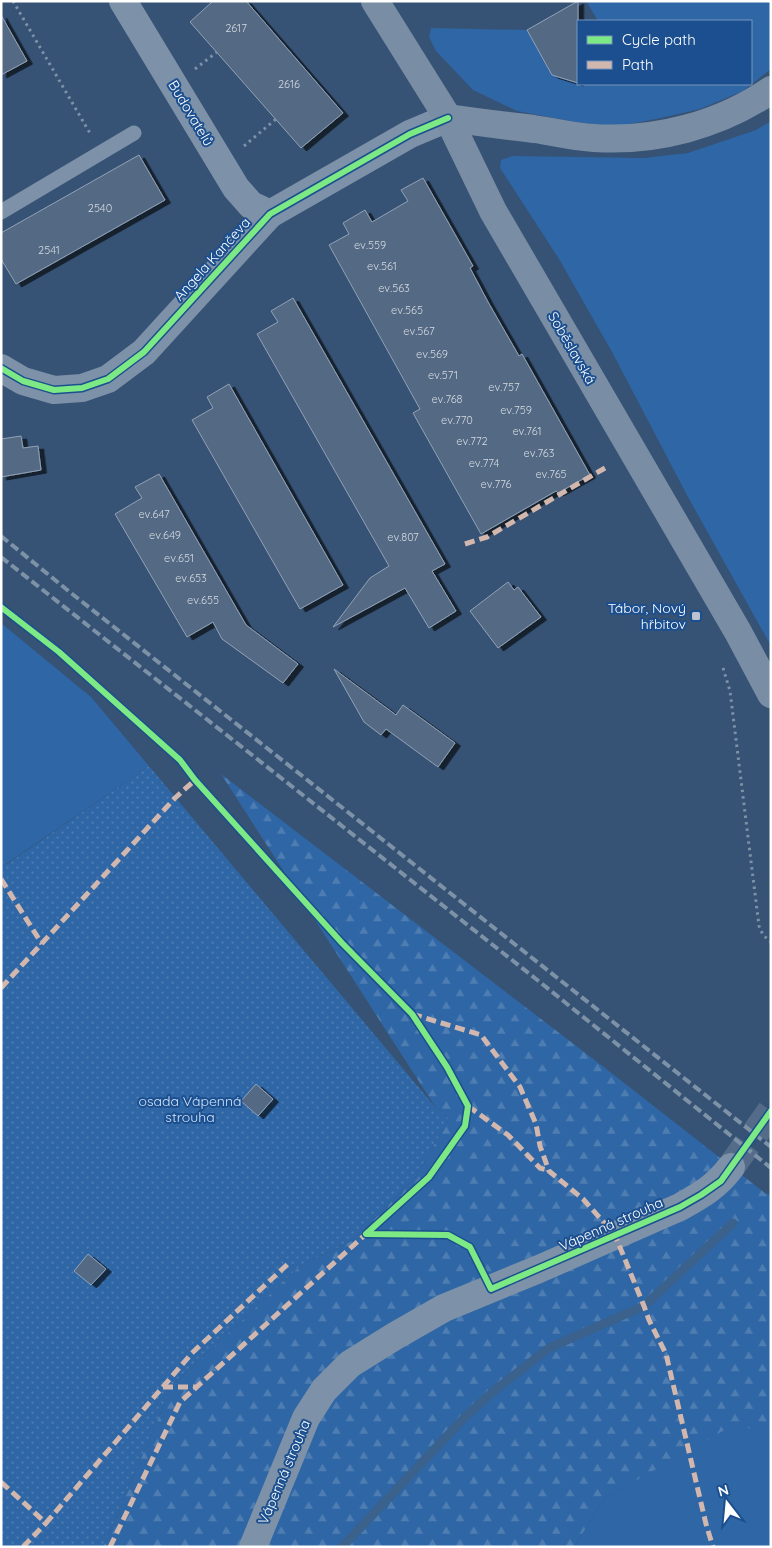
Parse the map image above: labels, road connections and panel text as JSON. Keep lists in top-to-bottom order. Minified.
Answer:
{"streets":{"main road":["Soběslavská"],"street":["Budovatelů","Angela Kančeva","Vápenná strouha"]},"crossings":[["Budovatelů","Angela Kančeva"],["Angela Kančeva","Soběslavská"]],"parks":["osada Vápenná strouha"],"places":{"transit":["Tábor, Nový hřbitov"]},"house_numbers":["2617","2616","2540","ev.559","2541","ev.561","ev.563","ev.565","ev.567","ev.569","ev.571","ev.757","ev.768","ev.759","ev.770","ev.761","ev.772","ev.763","ev.774","ev.765","ev.776","ev.647","ev.649","ev.807","ev.651","ev.653","ev.655"],"legend":["Cycle path","Path"],"north":"top"}
